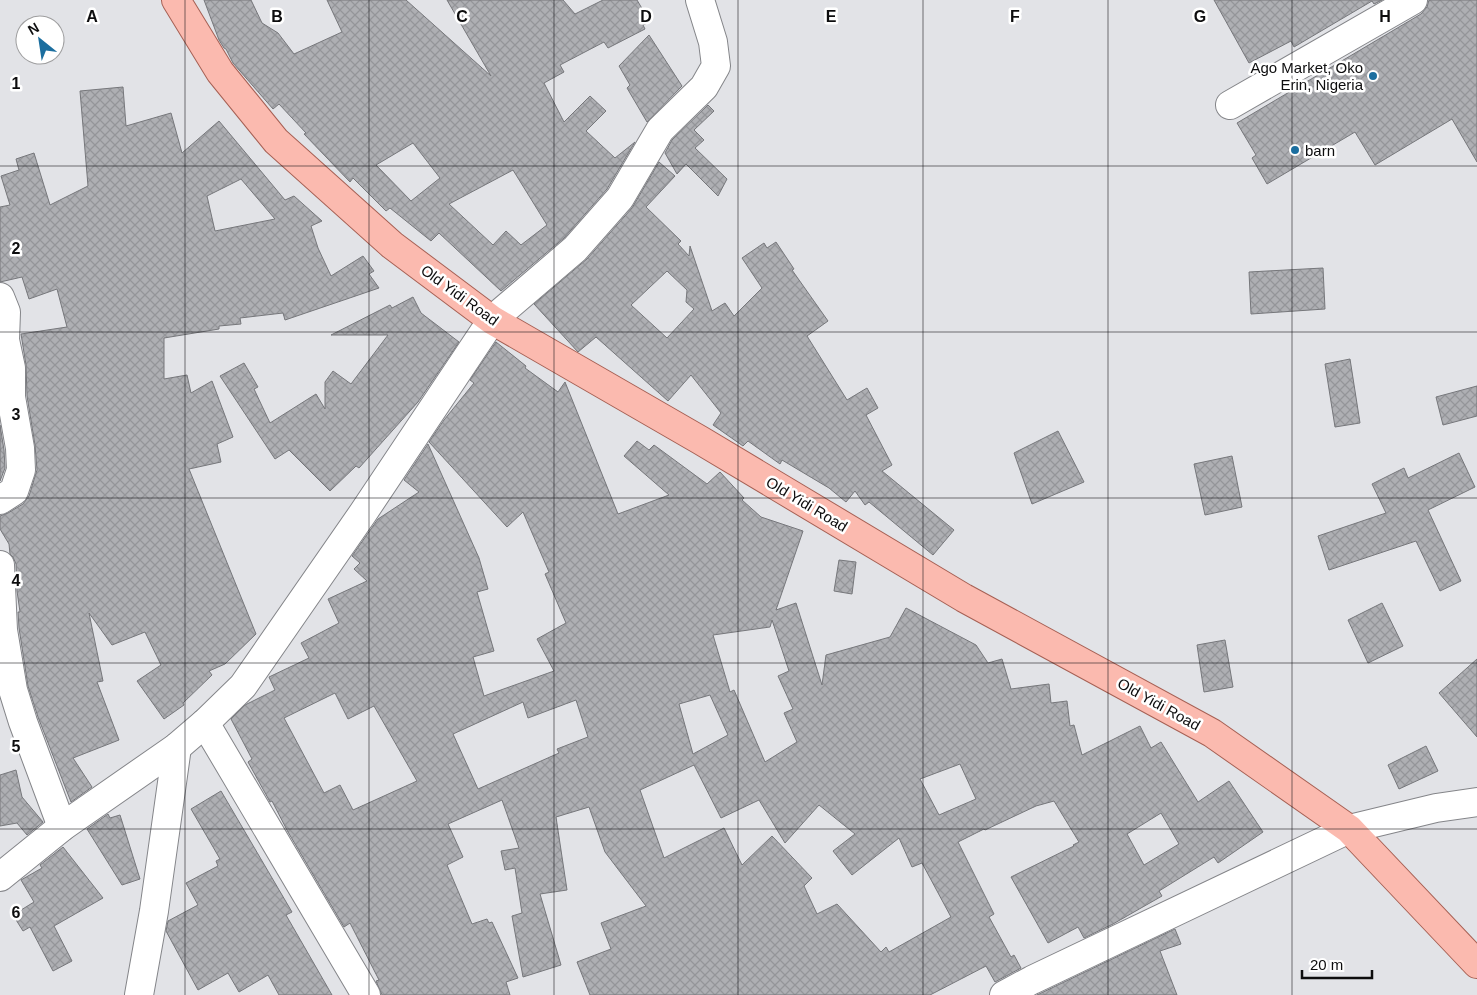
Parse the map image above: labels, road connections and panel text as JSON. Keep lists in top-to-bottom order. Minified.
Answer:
{"streets":{"main road":["Old Yidi Road"]},"places":["Ago Market, Oko Erin, Nigeria","barn"],"scale_bar":"20 m","north":"top left","grid":{"columns":["A","B","C","D","E","F","G","H"],"rows":["1","2","3","4","5","6"]}}
